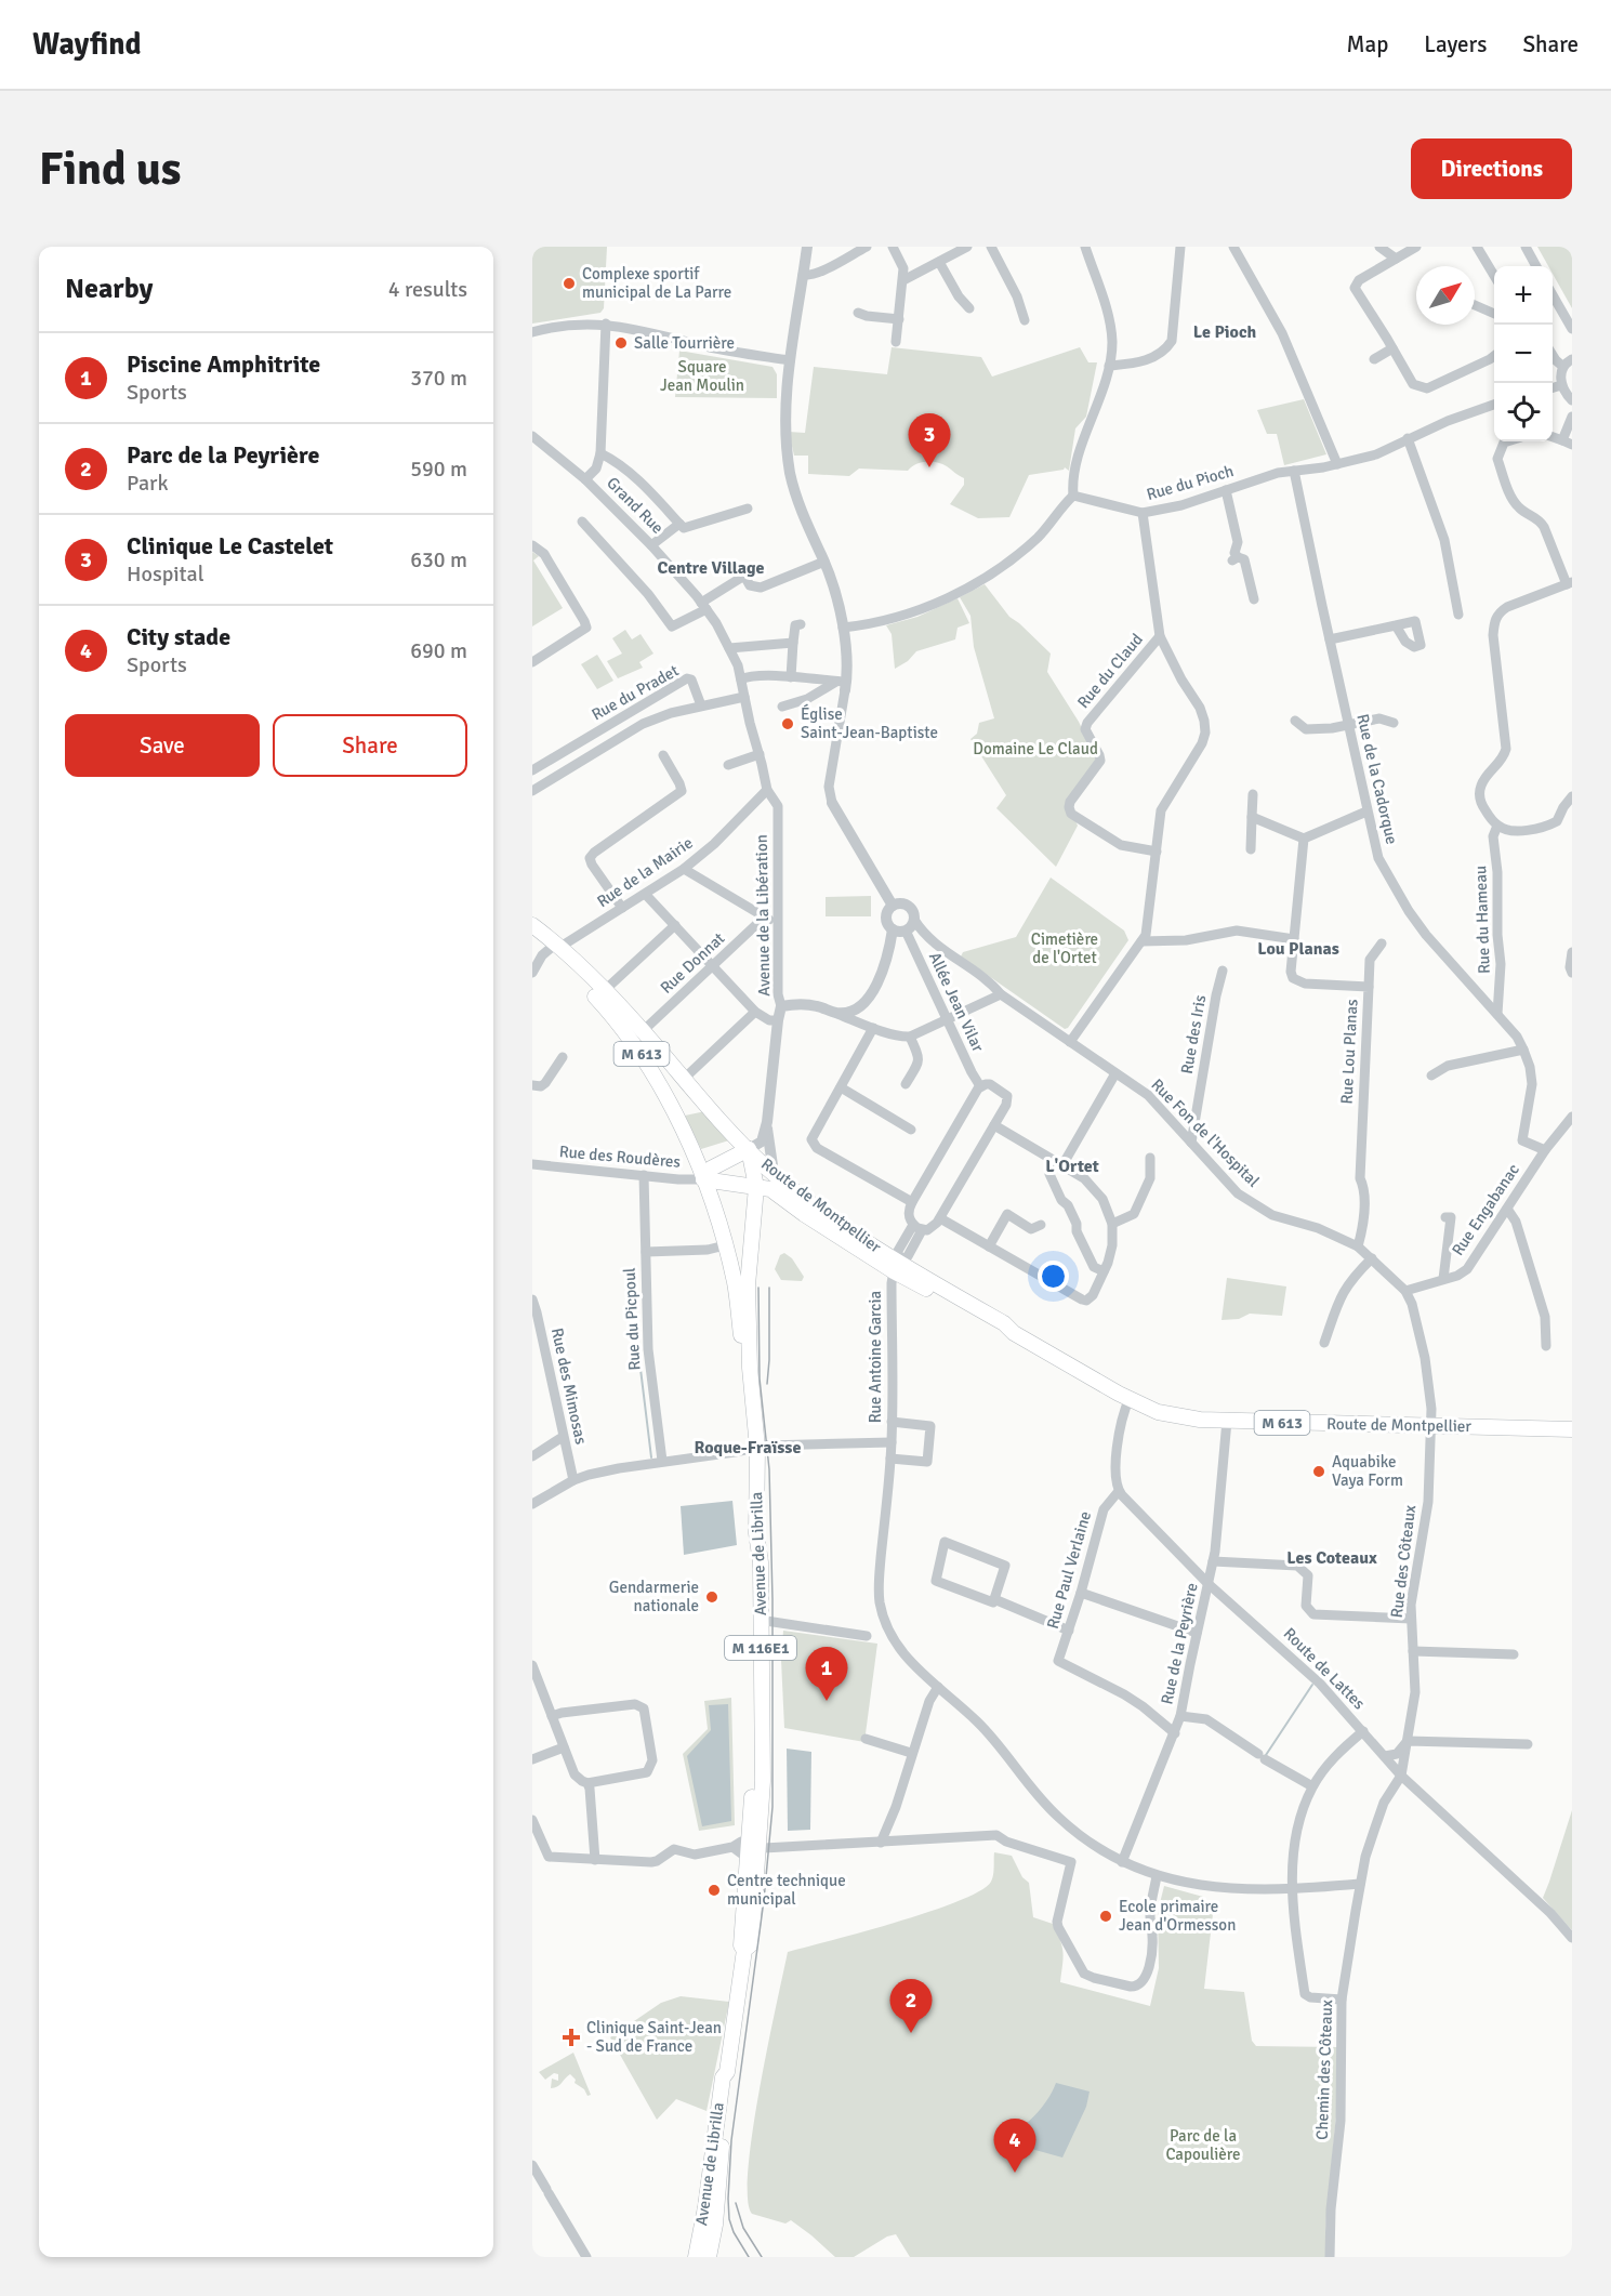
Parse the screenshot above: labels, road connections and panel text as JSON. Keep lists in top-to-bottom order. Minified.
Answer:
{"streets":{"main road":["M 613","Route de Montpellier","Avenue de Librilla","M 116E1"],"street":["Rue du Pioch","Grand Rue","Rue du Claud","Rue du Pradet","Rue de la Cadorque","Rue de la Mairie","Avenue de la Libération","Rue du Hameau","Rue Donnat","Allée Jean Vilar","Rue des Iris","Rue Lou Planas","Rue Fon de l'Hospital","Rue des Roudères","Rue Engabanac","Rue du Picpoul","Rue Antoine Garcia","Rue des Mimosas","Rue des Côteaux","Rue Paul Verlaine","Rue de la Peyrière","Route de Lattes","Chemin des Côteaux"]},"crossings":[["Rue du Pioch","Rue de la Cadorque"],["Grand Rue","Rue de la Mairie"],["Grand Rue","Avenue de la Libération"],["Rue de la Cadorque","Rue du Hameau"],["Rue de la Cadorque","Rue Engabanac"],["Rue de la Mairie","Avenue de la Libération"],["Rue de la Mairie","M 613"],["Rue de la Mairie","Route de Montpellier"],["Avenue de la Libération","Route de Montpellier"],["Avenue de la Libération","M 116E1"],["Rue Donnat","Route de Montpellier"],["Allée Jean Vilar","Rue Fon de l'Hospital"],["Rue des Iris","Rue Fon de l'Hospital"],["Rue Lou Planas","Rue Fon de l'Hospital"],["M 613","Rue des Roudères"],["M 613","Route de Montpellier"],["M 613","Avenue de Librilla"],["M 613","M 116E1"],["Rue Fon de l'Hospital","Route de Montpellier"],["Rue Fon de l'Hospital","Rue Engabanac"],["Rue Fon de l'Hospital","Rue des Côteaux"],["Rue des Roudères","Rue du Picpoul"],["Rue des Roudères","Avenue de Librilla"],["Route de Montpellier","Rue Antoine Garcia"],["Route de Montpellier","Avenue de Librilla"],["Route de Montpellier","Rue des Côteaux"],["Route de Montpellier","Rue de la Peyrière"],["Route de Montpellier","M 116E1"],["Rue Antoine Garcia","Rue des Côteaux"],["Rue Antoine Garcia","Rue de la Peyrière"],["Rue Antoine Garcia","Chemin des Côteaux"],["Avenue de Librilla","M 116E1"],["Rue des Côteaux","Route de Lattes"],["Rue des Côteaux","Chemin des Côteaux"],["Rue Paul Verlaine","Rue de la Peyrière"],["Rue Paul Verlaine","Route de Lattes"],["Rue de la Peyrière","Route de Lattes"]],"districts":["Le Pioch","Centre Village","Lou Planas","L'Ortet","Roque-Fraïsse","Les Coteaux"],"parks":["Square Jean Moulin","Domaine Le Claud","Cimetière de l'Ortet","Parc de la Capoulière"],"places":{"other":["Complexe sportif municipal de La Parre","Salle Tourrière","Église Saint-Jean-Baptiste","Aquabike Vaya Form","Gendarmerie nationale","Centre technique municipal","Ecole primaire Jean d'Ormesson"],"health":["Clinique Saint-Jean - Sud de France"]},"north":"top right","page":{"header":"Wayfind","nav":["Map","Layers","Share"],"buttons":["Directions",["Save","Share"]],"title":"Find us","heading":["Nearby","4 results"],"map_buttons":["+","−"],"list":[{"mark":"1","name":"Piscine Amphitrite","note":"Sports","value":"370 m"},{"mark":"2","name":"Parc de la Peyrière","note":"Park","value":"590 m"},{"mark":"3","name":"Clinique Le Castelet","note":"Hospital","value":"630 m"},{"mark":"4","name":"City stade","note":"Sports","value":"690 m"}],"pins":["3","1","2","4"]}}
